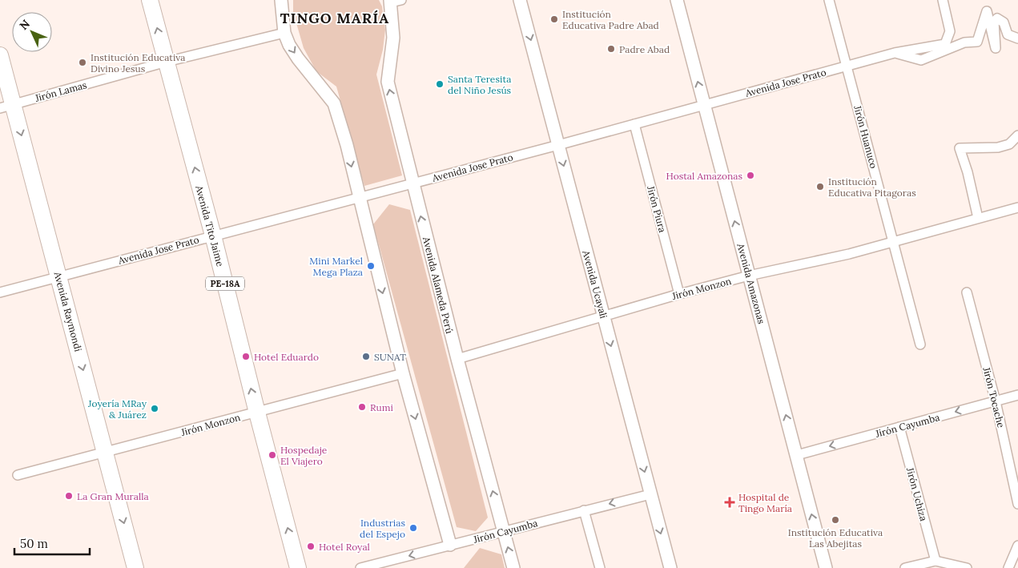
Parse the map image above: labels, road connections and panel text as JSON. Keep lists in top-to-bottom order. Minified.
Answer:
{"streets":{"highway":["Avenida Tito Jaime","PE-18A","Avenida Raymondi"],"street":["Avenida Jose Prato","Jirón Lamas","Jirón Huanuco","Jirón Piura","Avenida Amazonas","Avenida Ucayali","Avenida Alameda Perú","Jirón Monzon","Jirón Tocache","Jirón Cayumba","Jirón Uchiza"]},"crossings":[["Avenida Jose Prato","Jirón Huanuco"],["Avenida Jose Prato","Jirón Piura"],["Avenida Jose Prato","Avenida Tito Jaime"],["Avenida Jose Prato","Avenida Amazonas"],["Avenida Jose Prato","Avenida Ucayali"],["Avenida Jose Prato","Avenida Alameda Perú"],["Avenida Jose Prato","Avenida Raymondi"],["Jirón Lamas","Avenida Tito Jaime"],["Jirón Lamas","Avenida Raymondi"],["Jirón Huanuco","Jirón Monzon"],["Jirón Piura","Jirón Monzon"],["Avenida Tito Jaime","Jirón Monzon"],["Avenida Amazonas","Jirón Monzon"],["Avenida Amazonas","Jirón Cayumba"],["Avenida Ucayali","Jirón Monzon"],["Avenida Ucayali","Jirón Cayumba"],["Avenida Alameda Perú","Jirón Monzon"],["Avenida Alameda Perú","Jirón Cayumba"],["Jirón Monzon","Avenida Raymondi"],["Jirón Tocache","Jirón Cayumba"],["Jirón Cayumba","Jirón Uchiza"]],"one_way":["Avenida Tito Jaime","Avenida Amazonas","Avenida Ucayali","Avenida Raymondi","Jirón Cayumba"],"districts":["TINGO MARÍA"],"places":{"other":["Institución Educativa Padre Abad","Padre Abad","Institución Educativa Divino Jesus","Santa Teresita del Niño Jesús","Hostal Amazonas","Institución Educativa Pitagoras","Mini Markel Mega Plaza","Hotel Eduardo","SUNAT","Rumi","Joyería MRay & Juárez","Hospedaje El Viajero","La Gran Muralla","Institución Educativa Las Abejitas","Industrias del Espejo","Hotel Royal"],"health":["Hospital de Tingo María"]},"scale_bar":"50 m","north":"top left"}
